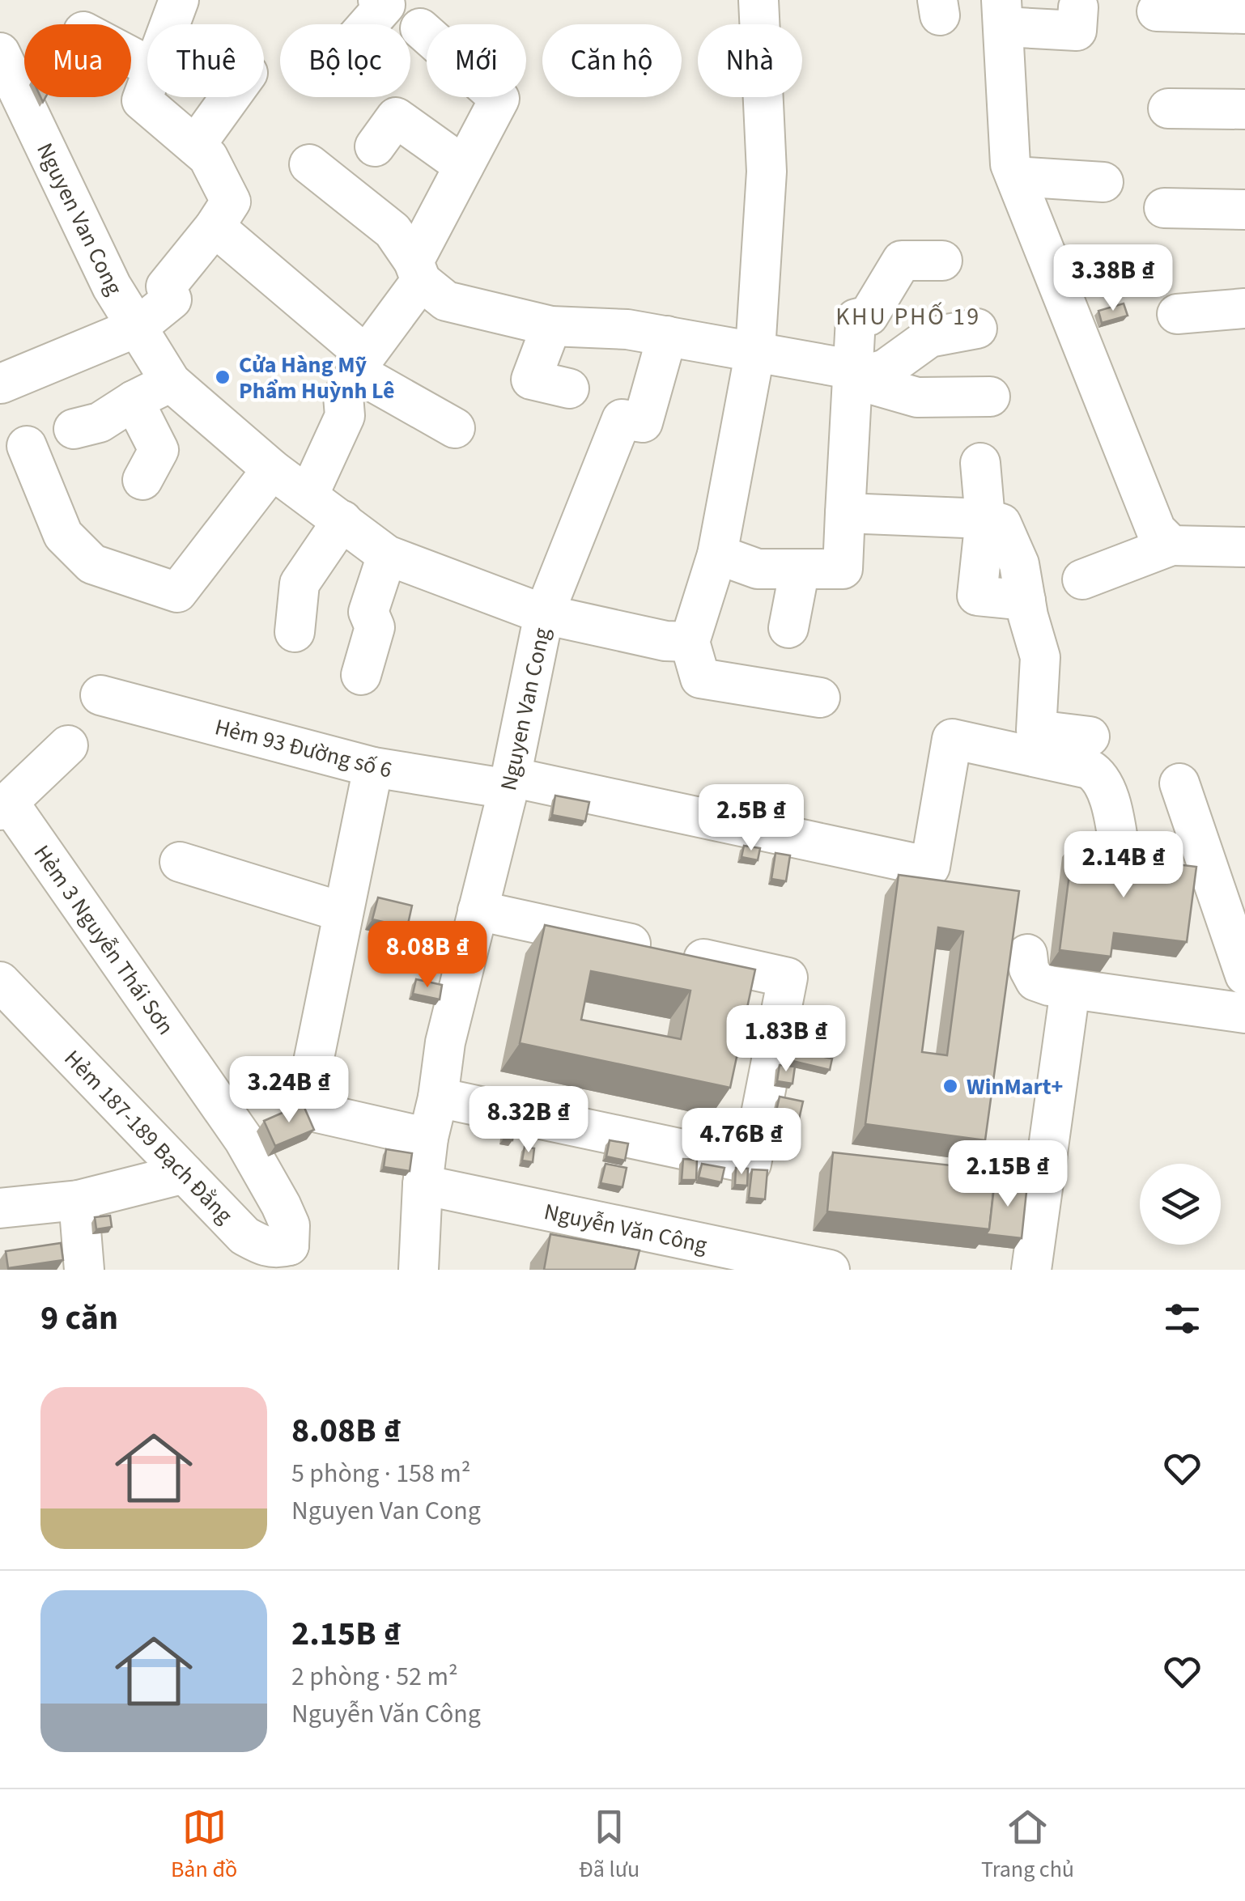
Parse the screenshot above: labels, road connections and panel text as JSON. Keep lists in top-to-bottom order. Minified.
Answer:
{"streets":{"street":["Nguyen Van Cong","Hẻm 93 Đường số 6","Hẻm 3 Nguyễn Thái Sơn","Hẻm 187-189 Bạch Đằng","Nguyễn Văn Công"]},"crossings":[["Nguyen Van Cong","Hẻm 93 Đường số 6"],["Nguyen Van Cong","Nguyễn Văn Công"],["Hẻm 3 Nguyễn Thái Sơn","Hẻm 187-189 Bạch Đằng"]],"districts":["KHU PHỐ 19"],"places":["Cửa Hàng Mỹ Phẩm Huỳnh Lê","WinMart+"],"page":{"chip":["Mua","Thuê","Bộ lọc","Mới","Căn hộ","Nhà"],"price":["3.38B ₫","2.5B ₫","2.14B ₫","8.08B ₫","1.83B ₫","3.24B ₫","8.32B ₫","4.76B ₫","2.15B ₫"],"heading":"9 căn","list":[{"name":"8.08B ₫","note":"5 phòng · 158 m² · Nguyen Van Cong"},{"name":"2.15B ₫","note":"2 phòng · 52 m² · Nguyễn Văn Công"}],"tabs":["Bản đồ","Đã lưu","Trang chủ"]}}
